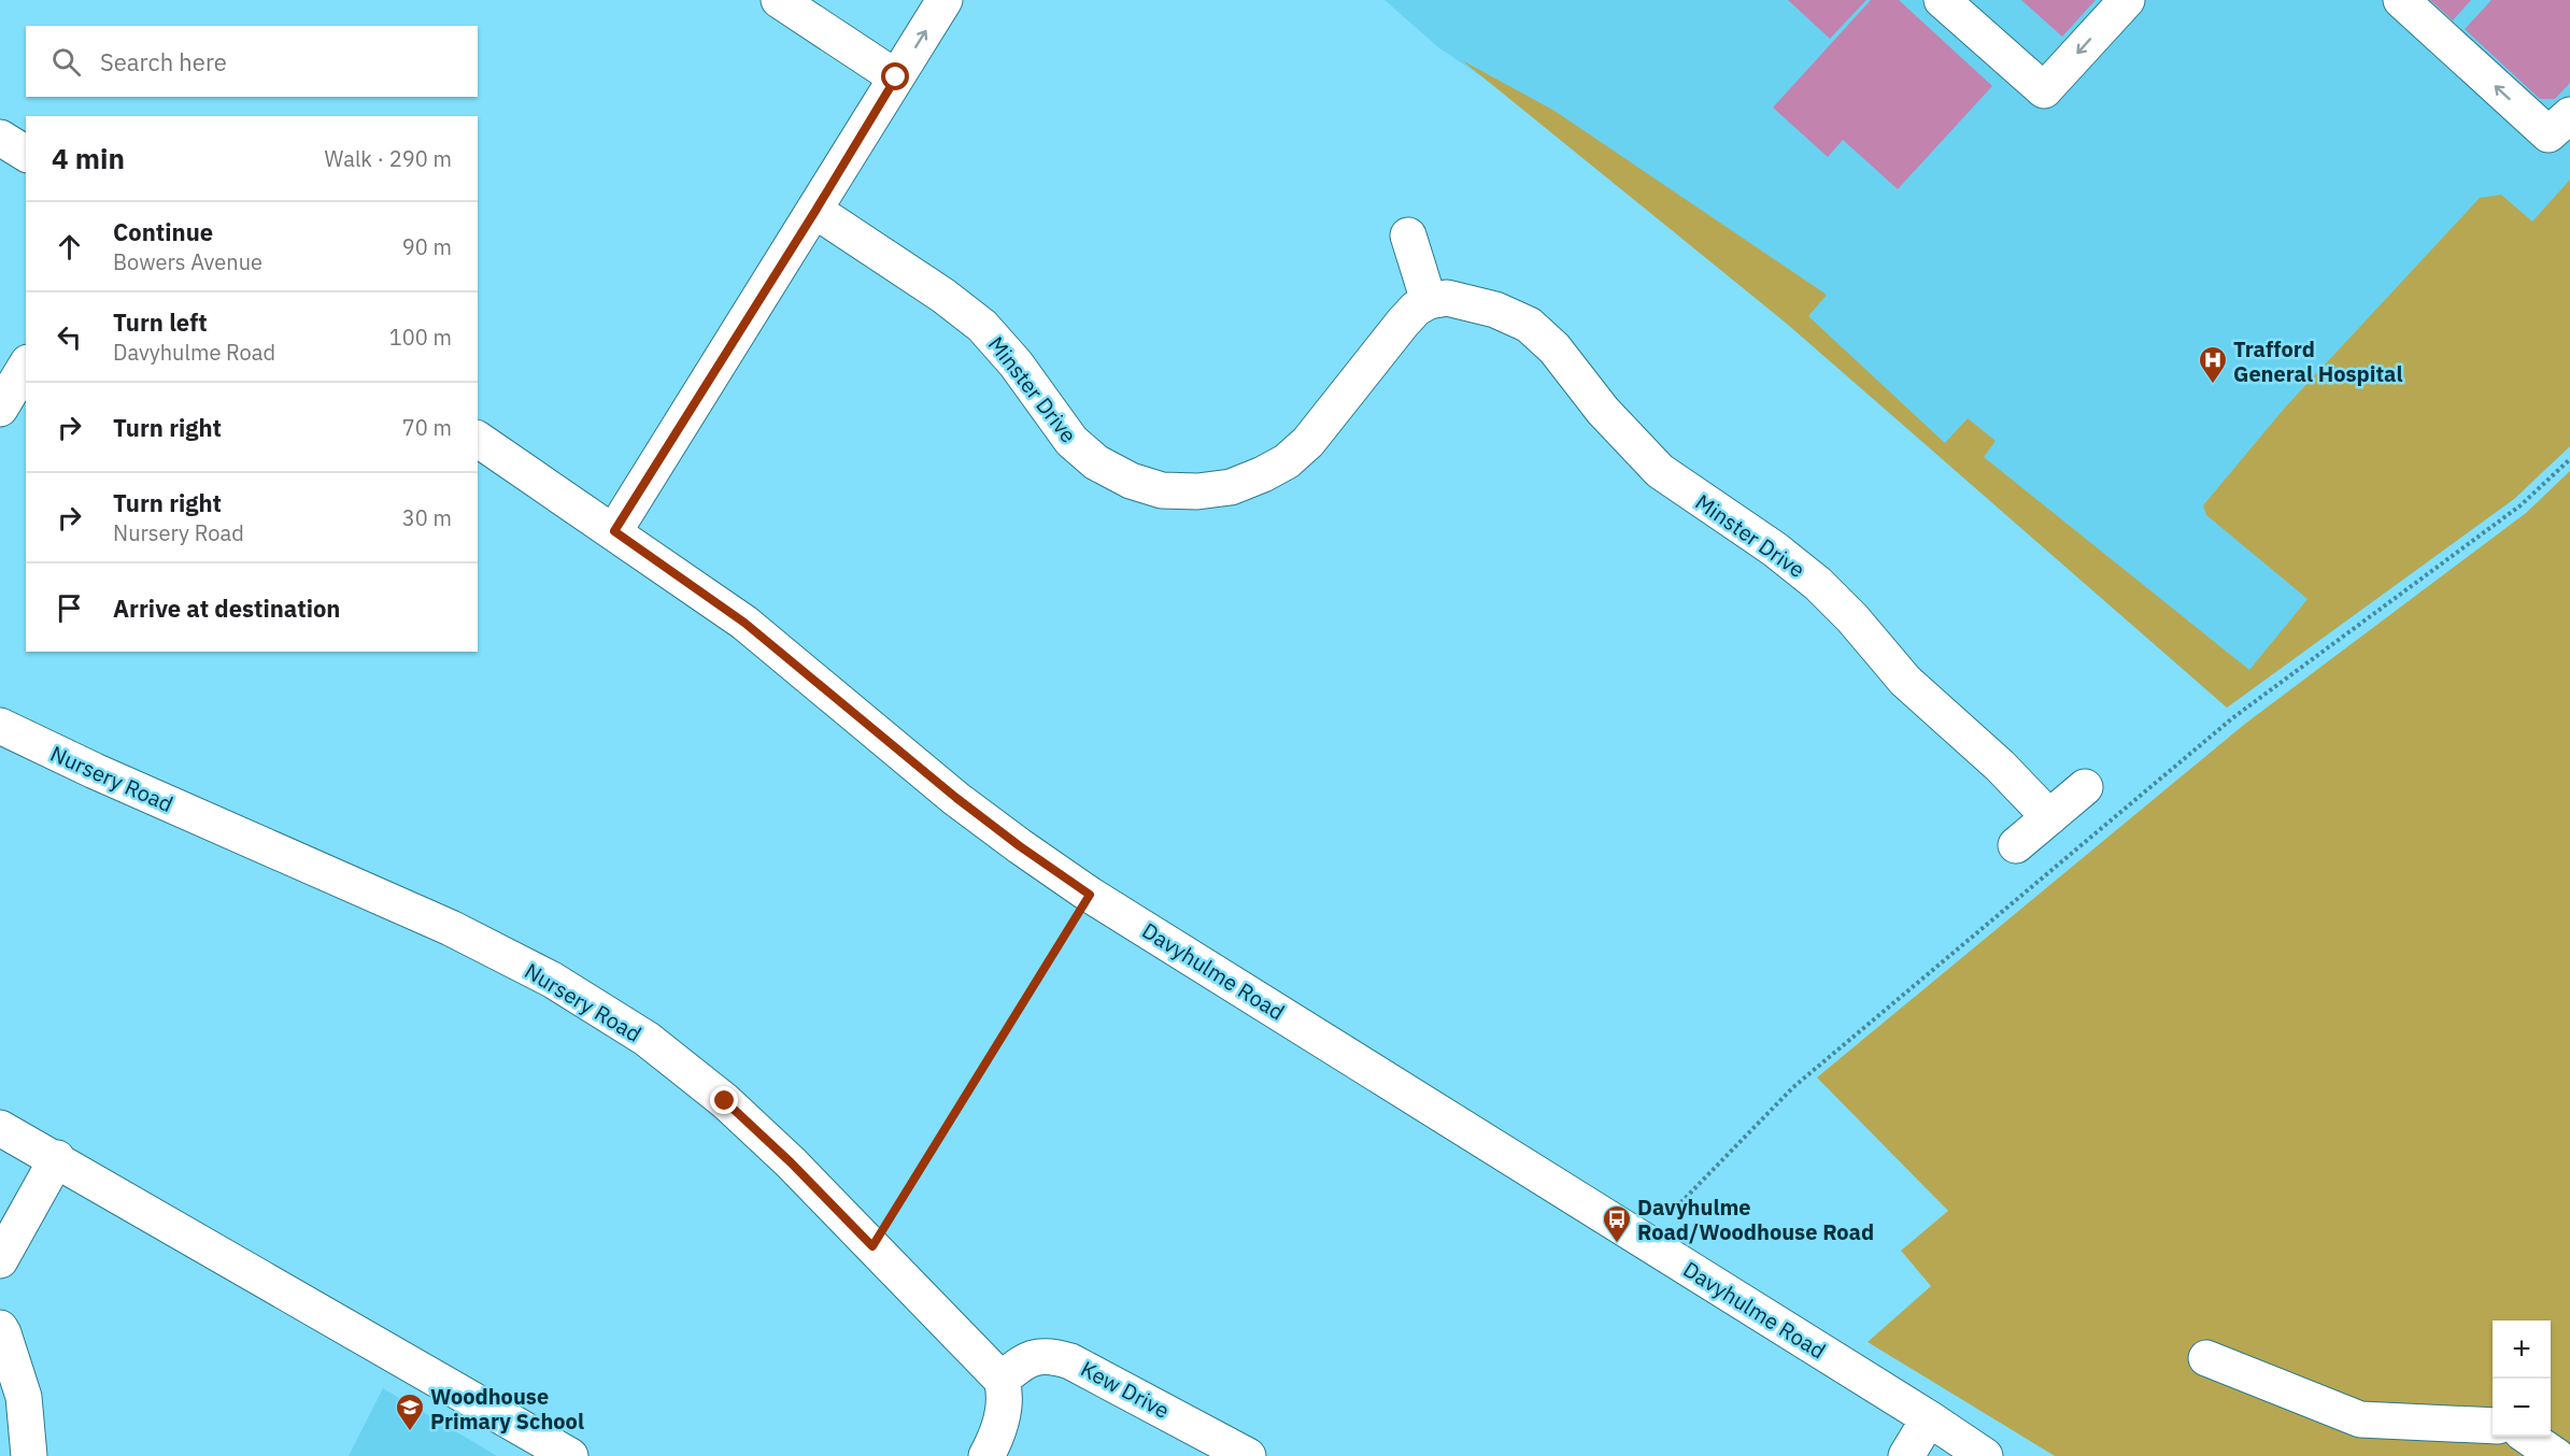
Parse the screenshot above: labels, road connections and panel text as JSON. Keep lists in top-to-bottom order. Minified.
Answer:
{"streets":{"street":["Minster Drive","Nursery Road","Davyhulme Road","Kew Drive"]},"crossings":[["Nursery Road","Kew Drive"]],"places":{"hospital":["Trafford General Hospital"],"bus stop":["Davyhulme Road/Woodhouse Road"],"school or university":["Woodhouse Primary School"]},"page":{"search":"Search here","heading":["4 min","Walk · 290 m"],"list":[["Continue","Bowers Avenue","90 m"],["Turn left","Davyhulme Road","100 m"],["Turn right","70 m"],["Turn right","Nursery Road","30 m"],"Arrive at destination"],"map_buttons":["+","−"]}}
